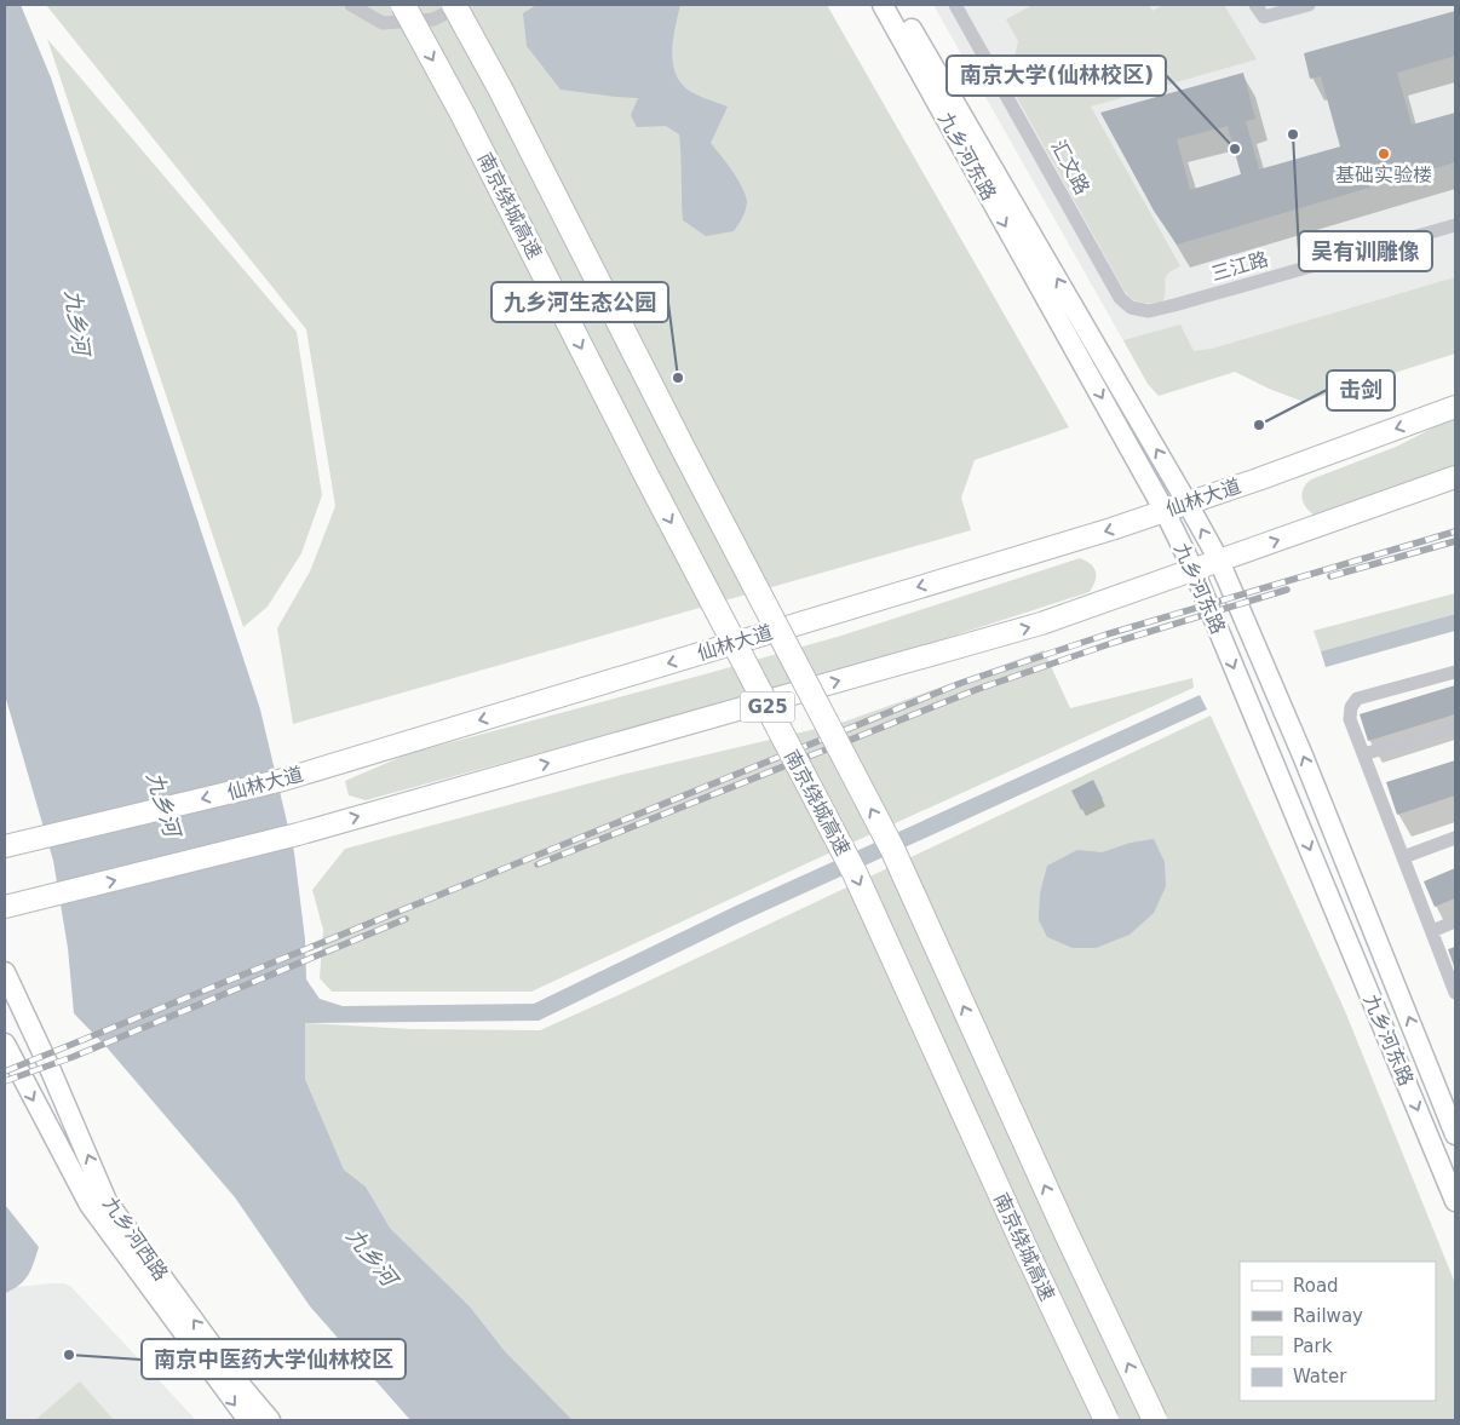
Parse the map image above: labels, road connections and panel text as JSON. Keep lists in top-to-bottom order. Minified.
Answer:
{"streets":{"highway":["南京绕城高速","G25"],"main road":["九乡河东路","仙林大道","九乡河西路"],"street":["汇文路","三江路"]},"crossings":[["九乡河东路","仙林大道"],["汇文路","三江路"]],"water":["九乡河"],"places":["吴有训雕像","南京大学(仙林校区)","基础实验楼","九乡河生态公园","击剑","南京中医药大学仙林校区"],"legend":["Road","Railway","Park","Water"]}
